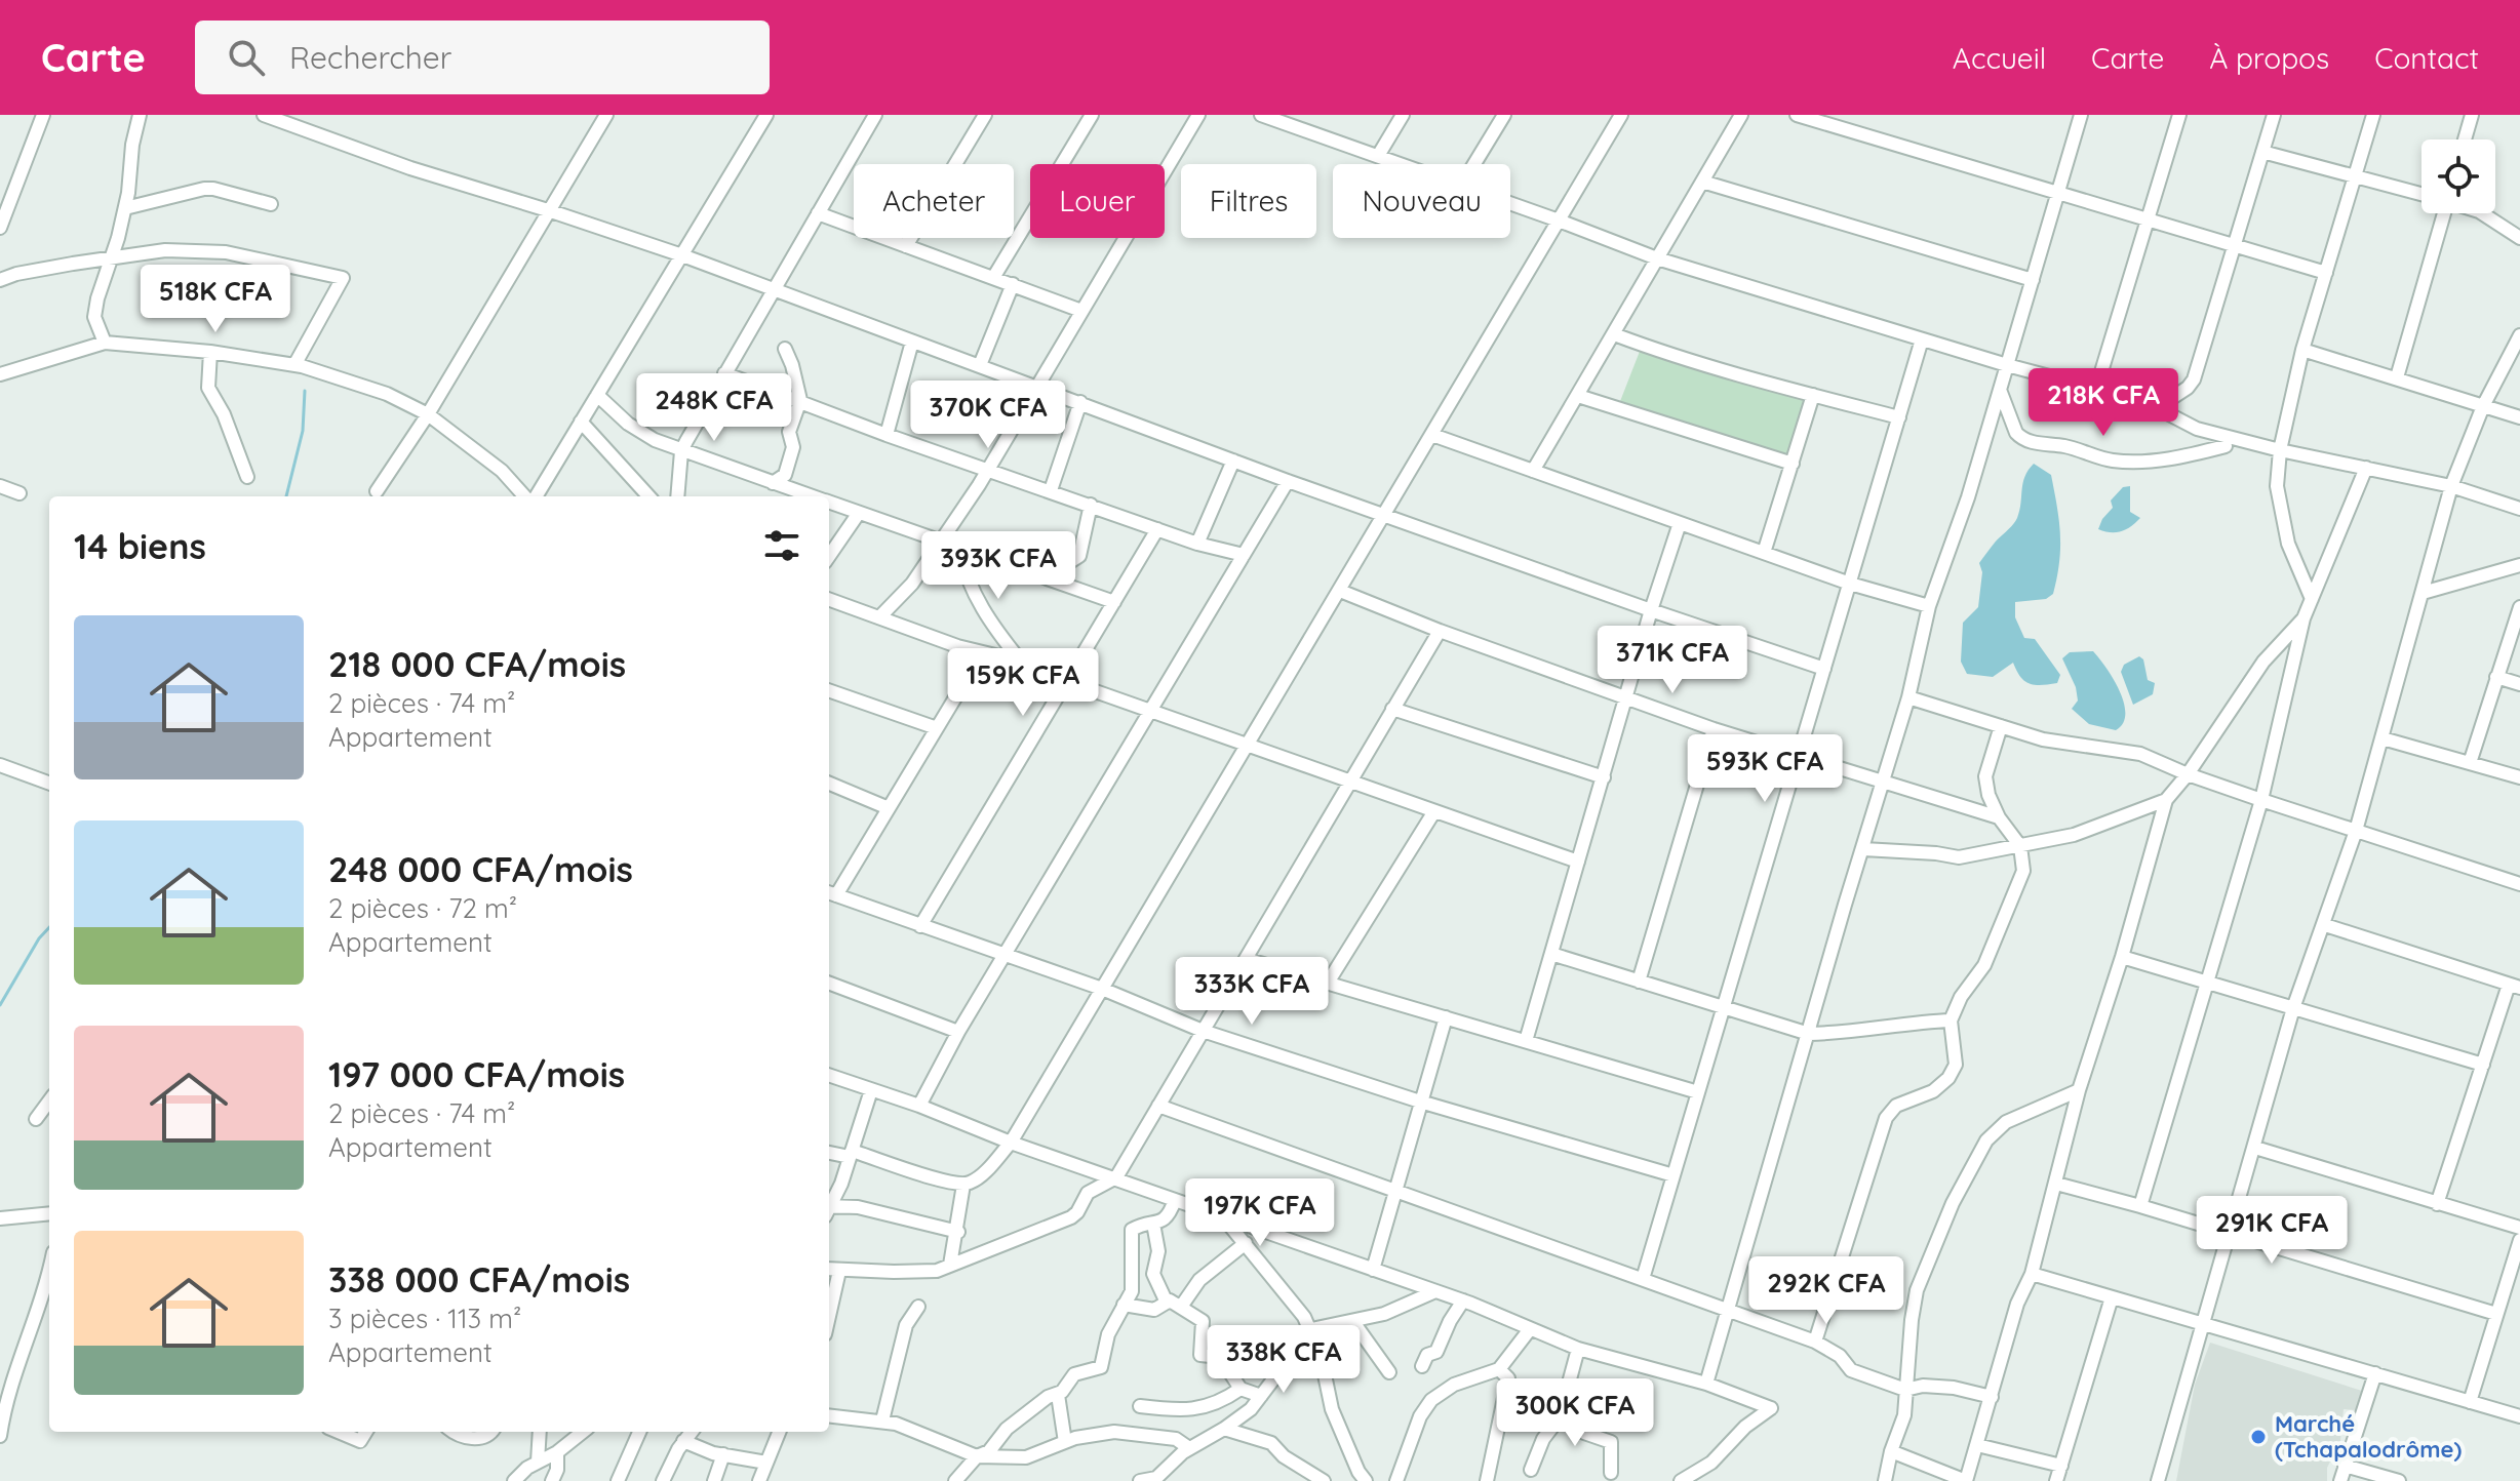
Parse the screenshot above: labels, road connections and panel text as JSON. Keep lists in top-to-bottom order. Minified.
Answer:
{"places":["Marché (Tchapalodrôme)"],"page":{"header":"Carte","search":"Rechercher","nav":["Accueil","Carte","À propos","Contact"],"chip":["Acheter","Louer","Filtres","Nouveau"],"price":["518K CFA","218K CFA","248K CFA","370K CFA","393K CFA","371K CFA","159K CFA","593K CFA","333K CFA","197K CFA","291K CFA","292K CFA","338K CFA","300K CFA"],"heading":"14 biens","list":[{"name":"218 000 CFA/mois","note":"2 pièces · 74 m² · Appartement"},{"name":"248 000 CFA/mois","note":"2 pièces · 72 m² · Appartement"},{"name":"197 000 CFA/mois","note":"2 pièces · 74 m² · Appartement"},{"name":"338 000 CFA/mois","note":"3 pièces · 113 m² · Appartement"}]}}
